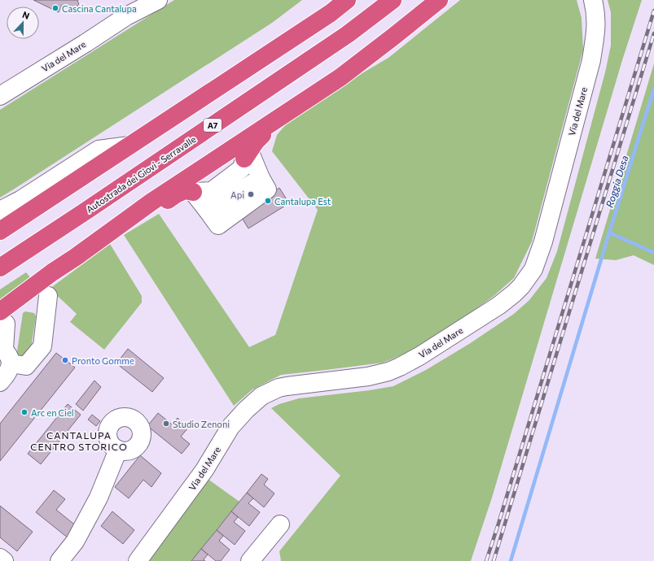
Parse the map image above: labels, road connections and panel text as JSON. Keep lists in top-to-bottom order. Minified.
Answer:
{"streets":{"highway":["A7","Autostrada dei Giovi - Serravalle"],"street":["Via del Mare"]},"districts":["CANTALUPA CENTRO STORICO"],"water":["Roggia Desa"],"places":["Cascina Cantalupa","Api","Cantalupa Est","Pronto Gomme","Arc en Ciel","Studio Zenoni"],"north":"top"}
